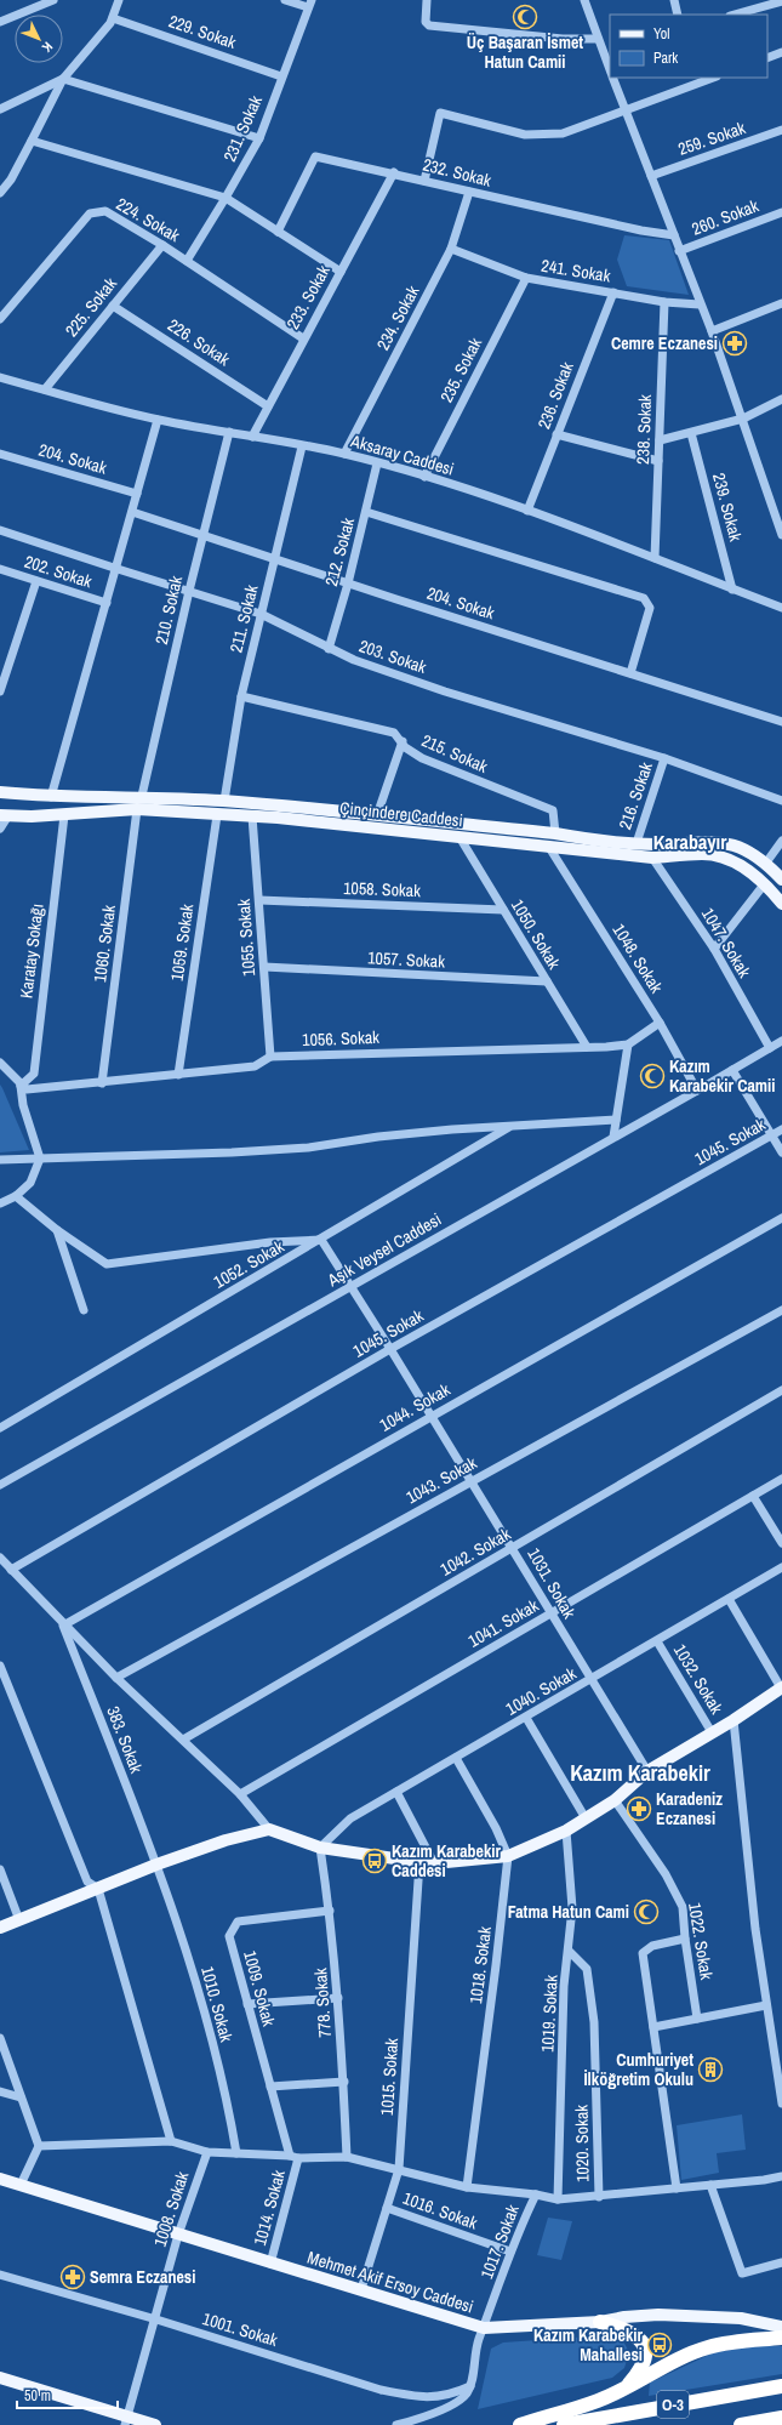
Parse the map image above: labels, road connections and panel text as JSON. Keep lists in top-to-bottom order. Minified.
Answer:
{"streets":{"highway":["O-3"],"main road":["Çinçindere Caddesi","Mehmet Akif Ersoy Caddesi"],"street":["229. Sokak","231. Sokak","259. Sokak","232. Sokak","260. Sokak","224. Sokak","241. Sokak","233. Sokak","225. Sokak","234. Sokak","226. Sokak","235. Sokak","236. Sokak","238. Sokak","Aksaray Caddesi","204. Sokak","239. Sokak","212. Sokak","202. Sokak","210. Sokak","211. Sokak","203. Sokak","215. Sokak","216. Sokak","1058. Sokak","1050. Sokak","1055. Sokak","1059. Sokak","1047. Sokak","1060. Sokak","Karatay Sokağı","1048. Sokak","1057. Sokak","1056. Sokak","1045. Sokak","Aşık Veysel Caddesi","1052. Sokak","1044. Sokak","1043. Sokak","1042. Sokak","1031. Sokak","1041. Sokak","1032. Sokak","1040. Sokak","383. Sokak","1022. Sokak","1018. Sokak","1009. Sokak","778. Sokak","1010. Sokak","1019. Sokak","1015. Sokak","1020. Sokak","1014. Sokak","1008. Sokak","1016. Sokak","1017. Sokak","1001. Sokak"]},"crossings":[["229. Sokak","231. Sokak"],["231. Sokak","224. Sokak"],["232. Sokak","233. Sokak"],["232. Sokak","234. Sokak"],["224. Sokak","233. Sokak"],["224. Sokak","225. Sokak"],["241. Sokak","234. Sokak"],["241. Sokak","235. Sokak"],["241. Sokak","236. Sokak"],["241. Sokak","238. Sokak"],["233. Sokak","226. Sokak"],["233. Sokak","Aksaray Caddesi"],["225. Sokak","226. Sokak"],["225. Sokak","Aksaray Caddesi"],["234. Sokak","Aksaray Caddesi"],["235. Sokak","Aksaray Caddesi"],["236. Sokak","Aksaray Caddesi"],["238. Sokak","Aksaray Caddesi"],["Aksaray Caddesi","239. Sokak"],["Aksaray Caddesi","212. Sokak"],["Aksaray Caddesi","210. Sokak"],["Aksaray Caddesi","211. Sokak"],["204. Sokak","212. Sokak"],["204. Sokak","210. Sokak"],["204. Sokak","211. Sokak"],["212. Sokak","203. Sokak"],["210. Sokak","203. Sokak"],["210. Sokak","Çinçindere Caddesi"],["211. Sokak","203. Sokak"],["211. Sokak","215. Sokak"],["211. Sokak","Çinçindere Caddesi"],["203. Sokak","216. Sokak"],["215. Sokak","Çinçindere Caddesi"],["216. Sokak","Çinçindere Caddesi"],["Çinçindere Caddesi","1050. Sokak"],["Çinçindere Caddesi","1055. Sokak"],["Çinçindere Caddesi","1059. Sokak"],["Çinçindere Caddesi","1047. Sokak"],["Çinçindere Caddesi","1060. Sokak"],["Çinçindere Caddesi","Karatay Sokağı"],["Çinçindere Caddesi","1048. Sokak"],["1058. Sokak","1050. Sokak"],["1058. Sokak","1055. Sokak"],["1050. Sokak","1057. Sokak"],["1050. Sokak","1056. Sokak"],["1055. Sokak","1057. Sokak"],["1055. Sokak","1056. Sokak"],["1059. Sokak","1056. Sokak"],["1047. Sokak","Aşık Veysel Caddesi"],["1060. Sokak","1056. Sokak"],["Karatay Sokağı","1056. Sokak"],["1048. Sokak","Aşık Veysel Caddesi"],["1045. Sokak","1031. Sokak"],["Aşık Veysel Caddesi","1031. Sokak"],["1052. Sokak","1031. Sokak"],["1044. Sokak","1031. Sokak"],["1044. Sokak","383. Sokak"],["1043. Sokak","1031. Sokak"],["1042. Sokak","1031. Sokak"],["1031. Sokak","1041. Sokak"],["1031. Sokak","1040. Sokak"],["1032. Sokak","1040. Sokak"],["1040. Sokak","1018. Sokak"],["1040. Sokak","778. Sokak"],["383. Sokak","1010. Sokak"],["1009. Sokak","778. Sokak"],["1019. Sokak","1020. Sokak"],["1015. Sokak","1016. Sokak"],["1015. Sokak","Mehmet Akif Ersoy Caddesi"],["1014. Sokak","Mehmet Akif Ersoy Caddesi"],["1008. Sokak","Mehmet Akif Ersoy Caddesi"],["1008. Sokak","1001. Sokak"],["1016. Sokak","1017. Sokak"],["1017. Sokak","Mehmet Akif Ersoy Caddesi"],["1017. Sokak","1001. Sokak"]],"districts":["Karabayır","Kazım Karabekir"],"places":{"mosque":["Üç Başaran İsmet Hatun Camii","Kazım Karabekir Camii","Fatma Hatun Cami"],"pharmacy":["Cemre Eczanesi","Karadeniz Eczanesi","Semra Eczanesi"],"bus stop":["Kazım Karabekir Caddesi","Kazım Karabekir Mahallesi"],"building":["Cumhuriyet İlköğretim Okulu"]},"legend":["Yol","Park"],"scale_bar":"50 m","north":"bottom right"}
